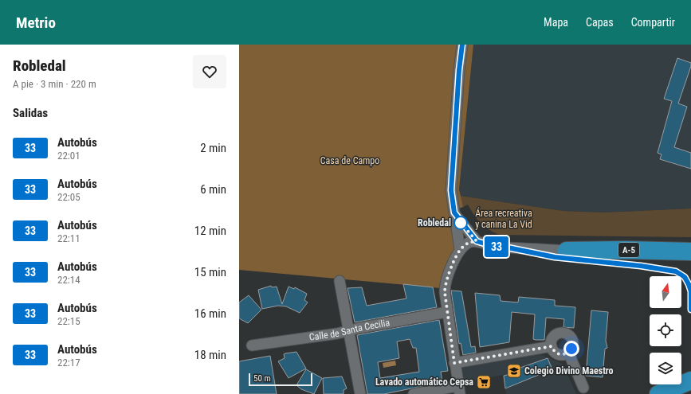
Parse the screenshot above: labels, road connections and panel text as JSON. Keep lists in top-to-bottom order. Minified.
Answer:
{"streets":{"highway":["A-5"],"street":["Calle de Santa Cecilia"]},"parks":["Casa de Campo","Área recreativa y canina La Vid"],"places":{"other":["Robledal"],"school or university":["Colegio Divino Maestro"],"supermarket":["Lavado automático Cepsa"]},"lines":["bus line 33"],"scale_bar":"50 m","north":"top","page":{"header":"Metrio","nav":["Mapa","Capas","Compartir"],"heading":[["Robledal","A pie · 3 min · 220 m"],"Salidas"],"on_map":"33","list":[{"mark":"33","name":"Autobús","note":"22:01","value":"2 min"},{"mark":"33","name":"Autobús","note":"22:05","value":"6 min"},{"mark":"33","name":"Autobús","note":"22:11","value":"12 min"},{"mark":"33","name":"Autobús","note":"22:14","value":"15 min"},{"mark":"33","name":"Autobús","note":"22:15","value":"16 min"},{"mark":"33","name":"Autobús","note":"22:17","value":"18 min"}],"scale":"50 m"}}
